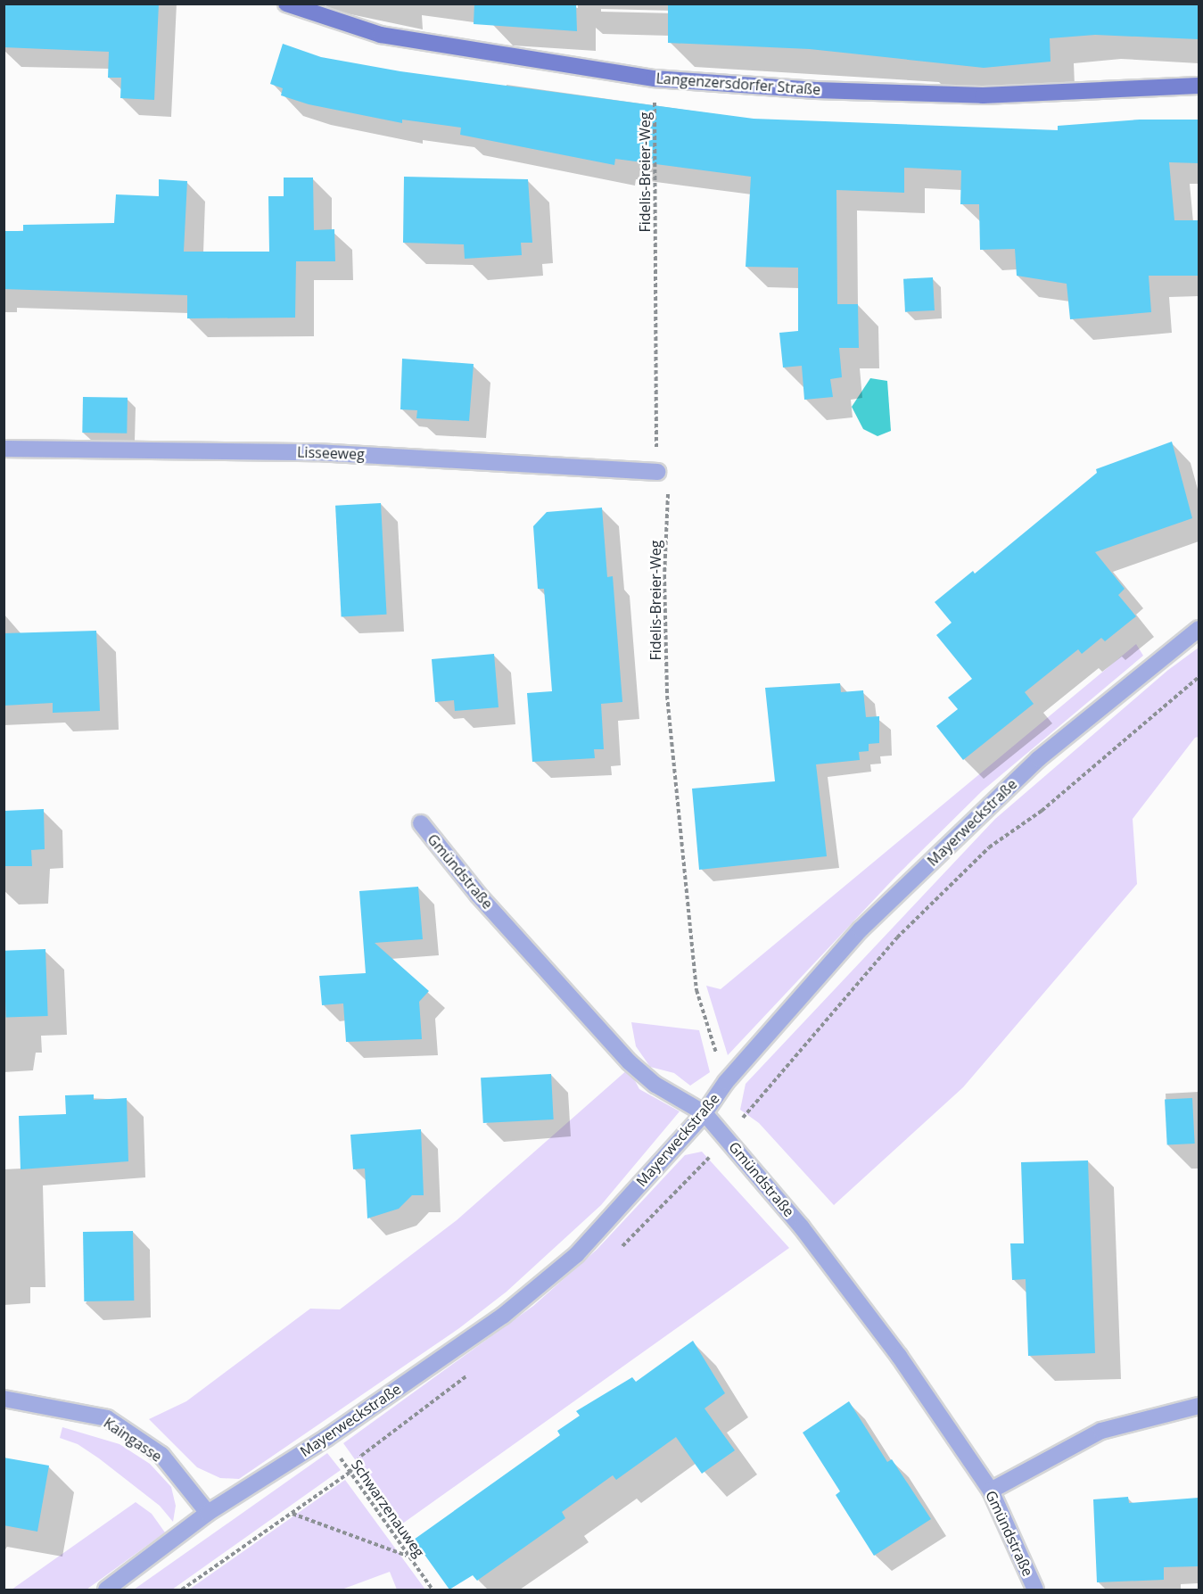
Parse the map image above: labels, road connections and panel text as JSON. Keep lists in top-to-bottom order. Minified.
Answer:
{"streets":{"main road":["Langenzersdorfer Straße"],"street":["Lisseeweg","Mayerweckstraße","Gmündstraße","Kaingasse"],"path":["Fidelis-Breier-Weg","Schwarzenauweg"]},"crossings":[["Langenzersdorfer Straße","Fidelis-Breier-Weg"],["Fidelis-Breier-Weg","Lisseeweg"],["Fidelis-Breier-Weg","Mayerweckstraße"],["Mayerweckstraße","Gmündstraße"],["Mayerweckstraße","Kaingasse"],["Mayerweckstraße","Schwarzenauweg"]]}
